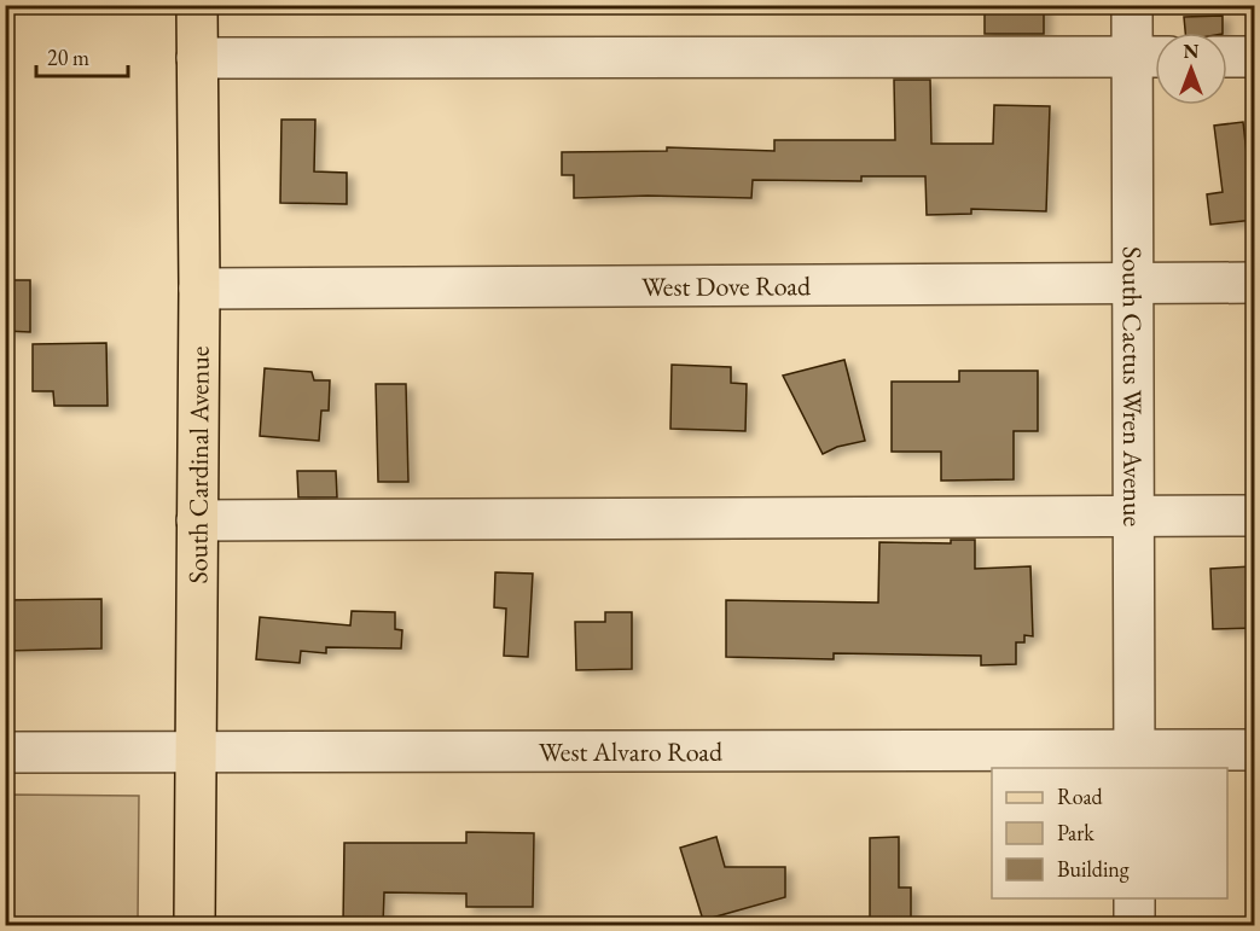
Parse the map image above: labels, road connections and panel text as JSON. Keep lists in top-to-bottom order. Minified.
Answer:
{"streets":{"main road":["South Cardinal Avenue"],"street":["West Dove Road","South Cactus Wren Avenue","West Alvaro Road"]},"crossings":[["West Dove Road","South Cactus Wren Avenue"],["West Dove Road","South Cardinal Avenue"],["South Cactus Wren Avenue","West Alvaro Road"],["South Cardinal Avenue","West Alvaro Road"]],"legend":["Road","Park","Building"],"scale_bar":"20 m","north":"top"}
